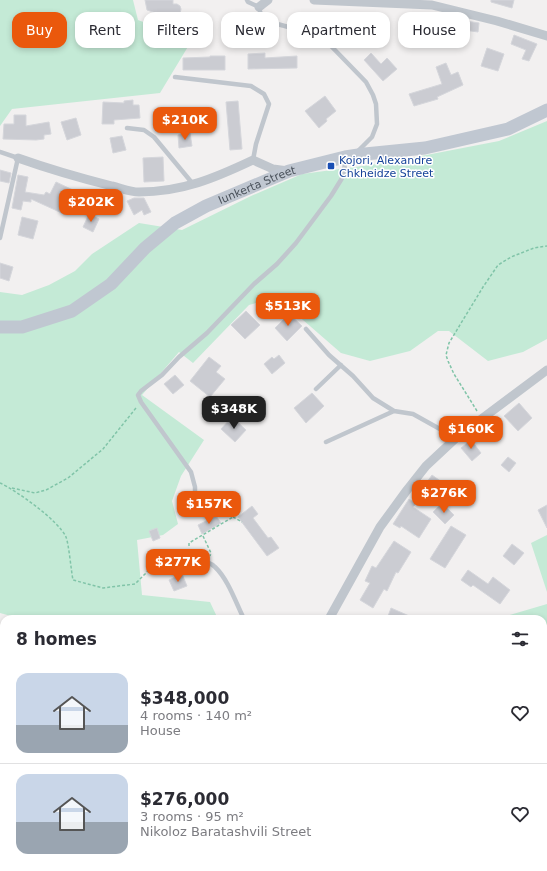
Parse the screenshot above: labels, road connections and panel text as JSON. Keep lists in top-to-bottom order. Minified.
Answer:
{"streets":{"main road":["Iunkerta Street"]},"places":{"transit":["Kojori, Alexandre Chkheidze Street"]},"page":{"chip":["Buy","Rent","Filters","New","Apartment","House"],"price":["$210K","$202K","$513K","$348K","$160K","$276K","$157K","$277K"],"heading":"8 homes","list":[{"name":"$348,000","note":"4 rooms · 140 m² · House"},{"name":"$276,000","note":"3 rooms · 95 m² · Nikoloz Baratashvili Street"}]}}
